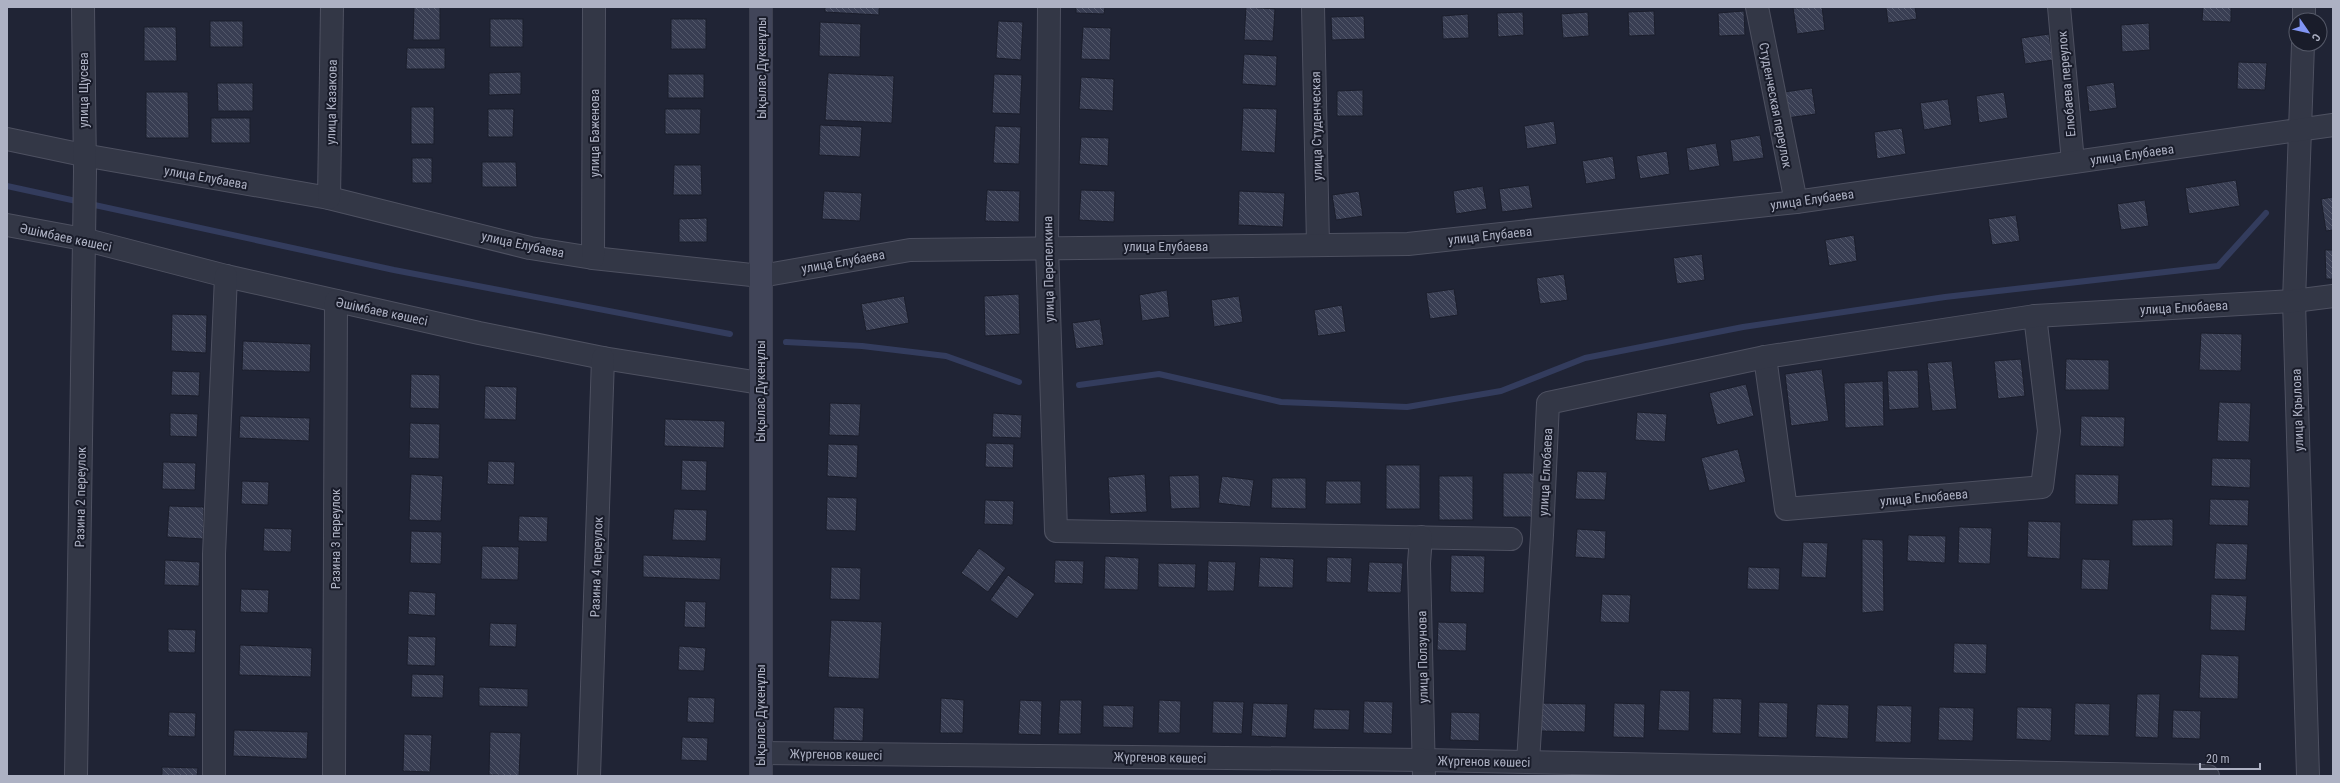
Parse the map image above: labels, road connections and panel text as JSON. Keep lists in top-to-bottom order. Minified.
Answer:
{"streets":{"street":["Ықылас Дүкенұлы","Елюбаева переулок","улица Щусева","улица Казакова","Студенческая переулок","улица Студенческая","улица Баженова","улица Елубаева","Әшімбаев көшесі","улица Перепелкина","улица Елюбаева","улица Крылова","Разина 2 переулок","Разина 3 переулок","Разина 4 переулок","улица Ползунова","Жүргенов көшесі"]},"crossings":[["Ықылас Дүкенұлы","улица Елубаева"],["Ықылас Дүкенұлы","Әшімбаев көшесі"],["Ықылас Дүкенұлы","Жүргенов көшесі"],["Елюбаева переулок","улица Елубаева"],["улица Щусева","улица Елубаева"],["улица Щусева","Әшімбаев көшесі"],["улица Щусева","Разина 2 переулок"],["улица Казакова","улица Елубаева"],["Студенческая переулок","улица Елубаева"],["улица Студенческая","улица Елубаева"],["улица Баженова","улица Елубаева"],["улица Елубаева","улица Перепелкина"],["улица Елубаева","улица Крылова"],["Әшімбаев көшесі","Разина 2 переулок"],["Әшімбаев көшесі","Разина 3 переулок"],["Әшімбаев көшесі","Разина 4 переулок"],["улица Перепелкина","улица Ползунова"],["улица Елюбаева","улица Крылова"],["улица Елюбаева","Жүргенов көшесі"],["улица Ползунова","Жүргенов көшесі"]],"scale_bar":"20 m","north":"bottom right"}
